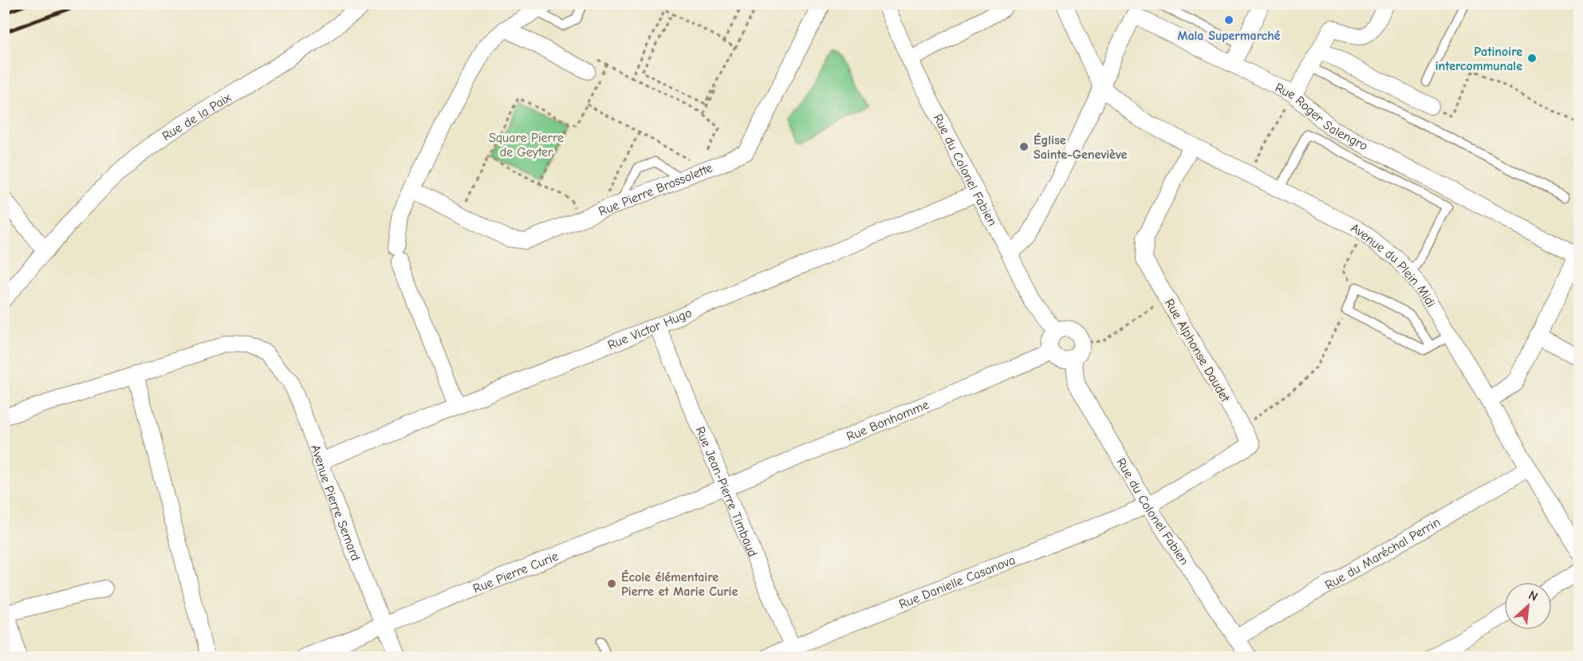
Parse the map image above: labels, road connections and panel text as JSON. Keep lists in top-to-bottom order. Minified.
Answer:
{"streets":{"street":["Rue Roger Salengro","Rue de la Paix","Rue du Colonel Fabien","Rue Pierre Brossolette","Avenue du Plein Midi","Rue Victor Hugo","Rue Alphonse Daudet","Rue Bonhomme","Rue Jean-Pierre Timbaud","Avenue Pierre Semard","Rue du Maréchal Perrin","Rue Pierre Curie","Rue Danielle Casanova"]},"crossings":[["Rue Roger Salengro","Rue du Colonel Fabien"],["Rue Roger Salengro","Avenue du Plein Midi"],["Rue du Colonel Fabien","Rue Victor Hugo"],["Rue du Colonel Fabien","Rue Alphonse Daudet"],["Rue du Colonel Fabien","Rue Bonhomme"],["Rue du Colonel Fabien","Rue du Maréchal Perrin"],["Rue du Colonel Fabien","Rue Danielle Casanova"],["Avenue du Plein Midi","Rue Alphonse Daudet"],["Avenue du Plein Midi","Rue du Maréchal Perrin"],["Rue Victor Hugo","Rue Jean-Pierre Timbaud"],["Rue Victor Hugo","Avenue Pierre Semard"],["Rue Alphonse Daudet","Rue Danielle Casanova"],["Rue Bonhomme","Rue Jean-Pierre Timbaud"],["Rue Bonhomme","Rue Pierre Curie"],["Rue Jean-Pierre Timbaud","Rue Pierre Curie"],["Rue Jean-Pierre Timbaud","Rue Danielle Casanova"],["Avenue Pierre Semard","Rue Pierre Curie"]],"parks":["Square Pierre de Geyter"],"places":["Mala Supermarché","Patinoire intercommunale","Église Sainte-Geneviève","École élémentaire Pierre et Marie Curie"],"north":"top right"}
